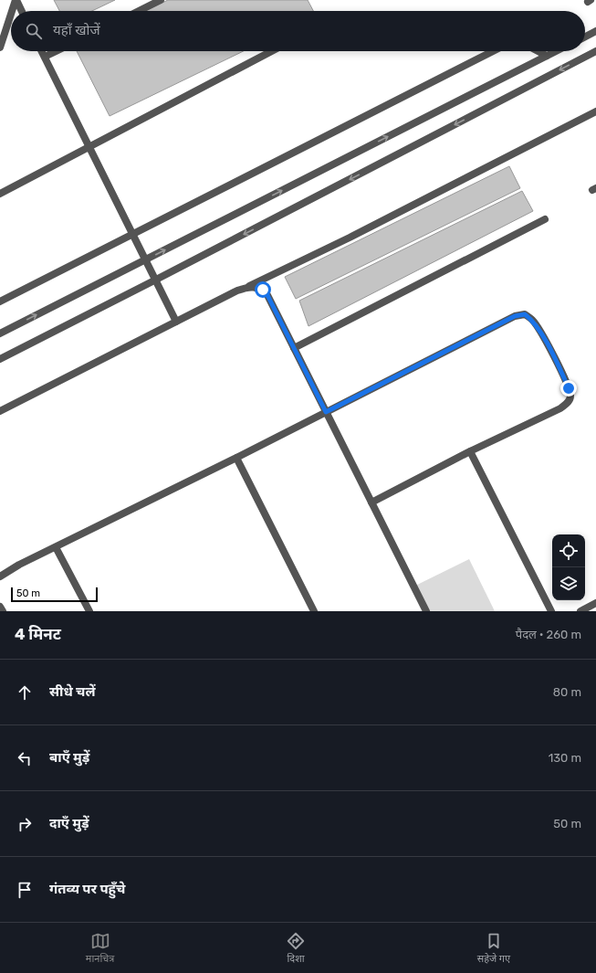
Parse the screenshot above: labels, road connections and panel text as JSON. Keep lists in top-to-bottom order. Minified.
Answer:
{"scale_bar":"50 m","page":{"search":"यहाँ खोजें","scale":"50 m","heading":["4 मिनट","पैदल · 260 m"],"list":[["सीधे चलें","80 m"],["बाएँ मुड़ें","130 m"],["दाएँ मुड़ें","50 m"],"गंतव्य पर पहुँचे"],"nav":["मानचित्र","दिशा","सहेजे गए"]}}
